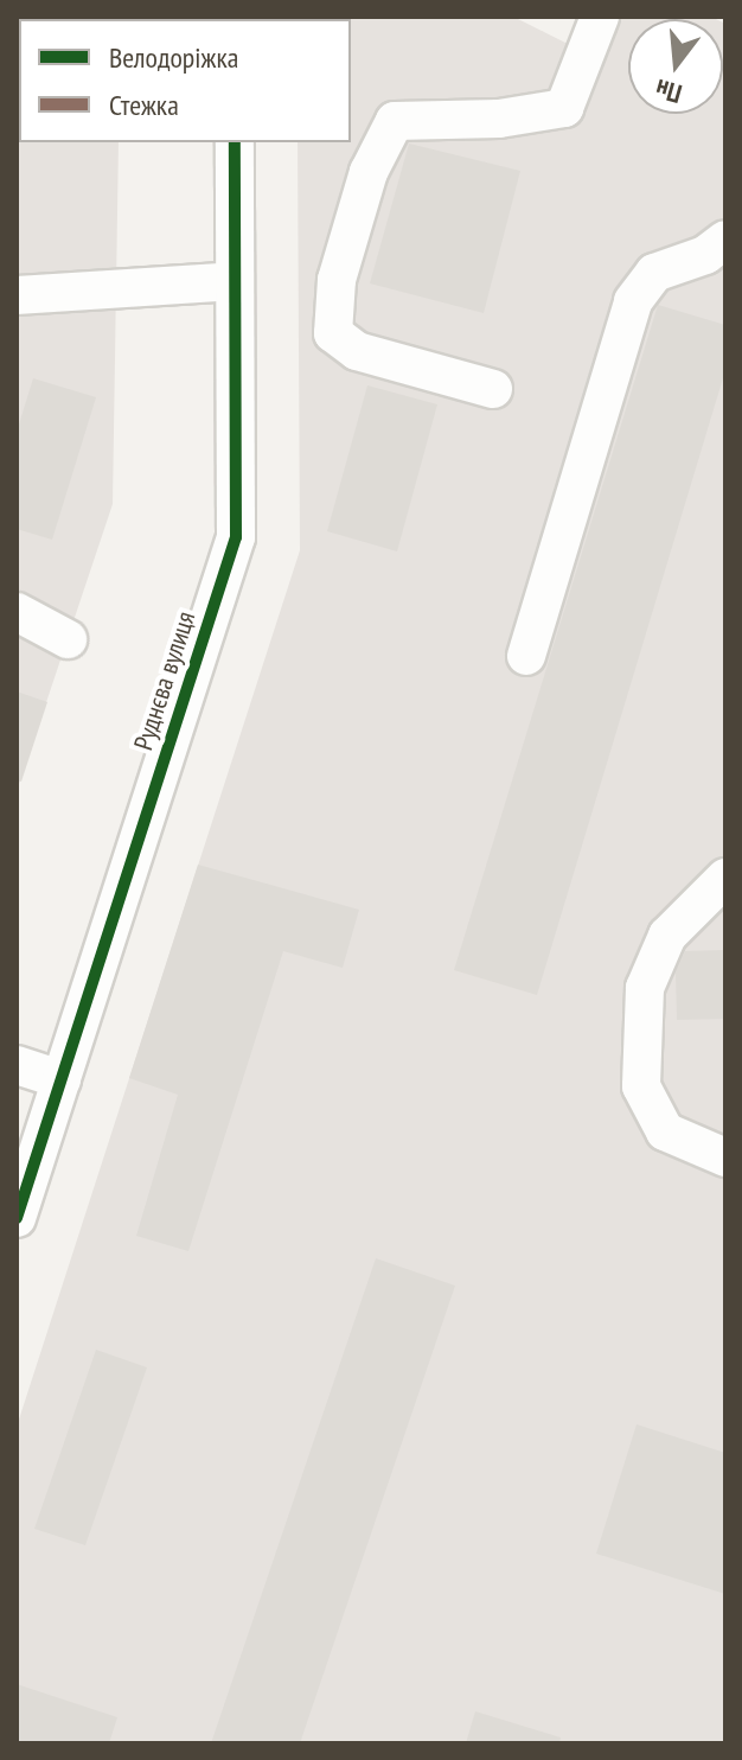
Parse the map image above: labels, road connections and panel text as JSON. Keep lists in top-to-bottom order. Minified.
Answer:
{"streets":{"street":["Руднєва вулиця"]},"legend":["Велодоріжка","Стежка"],"north":"bottom"}
